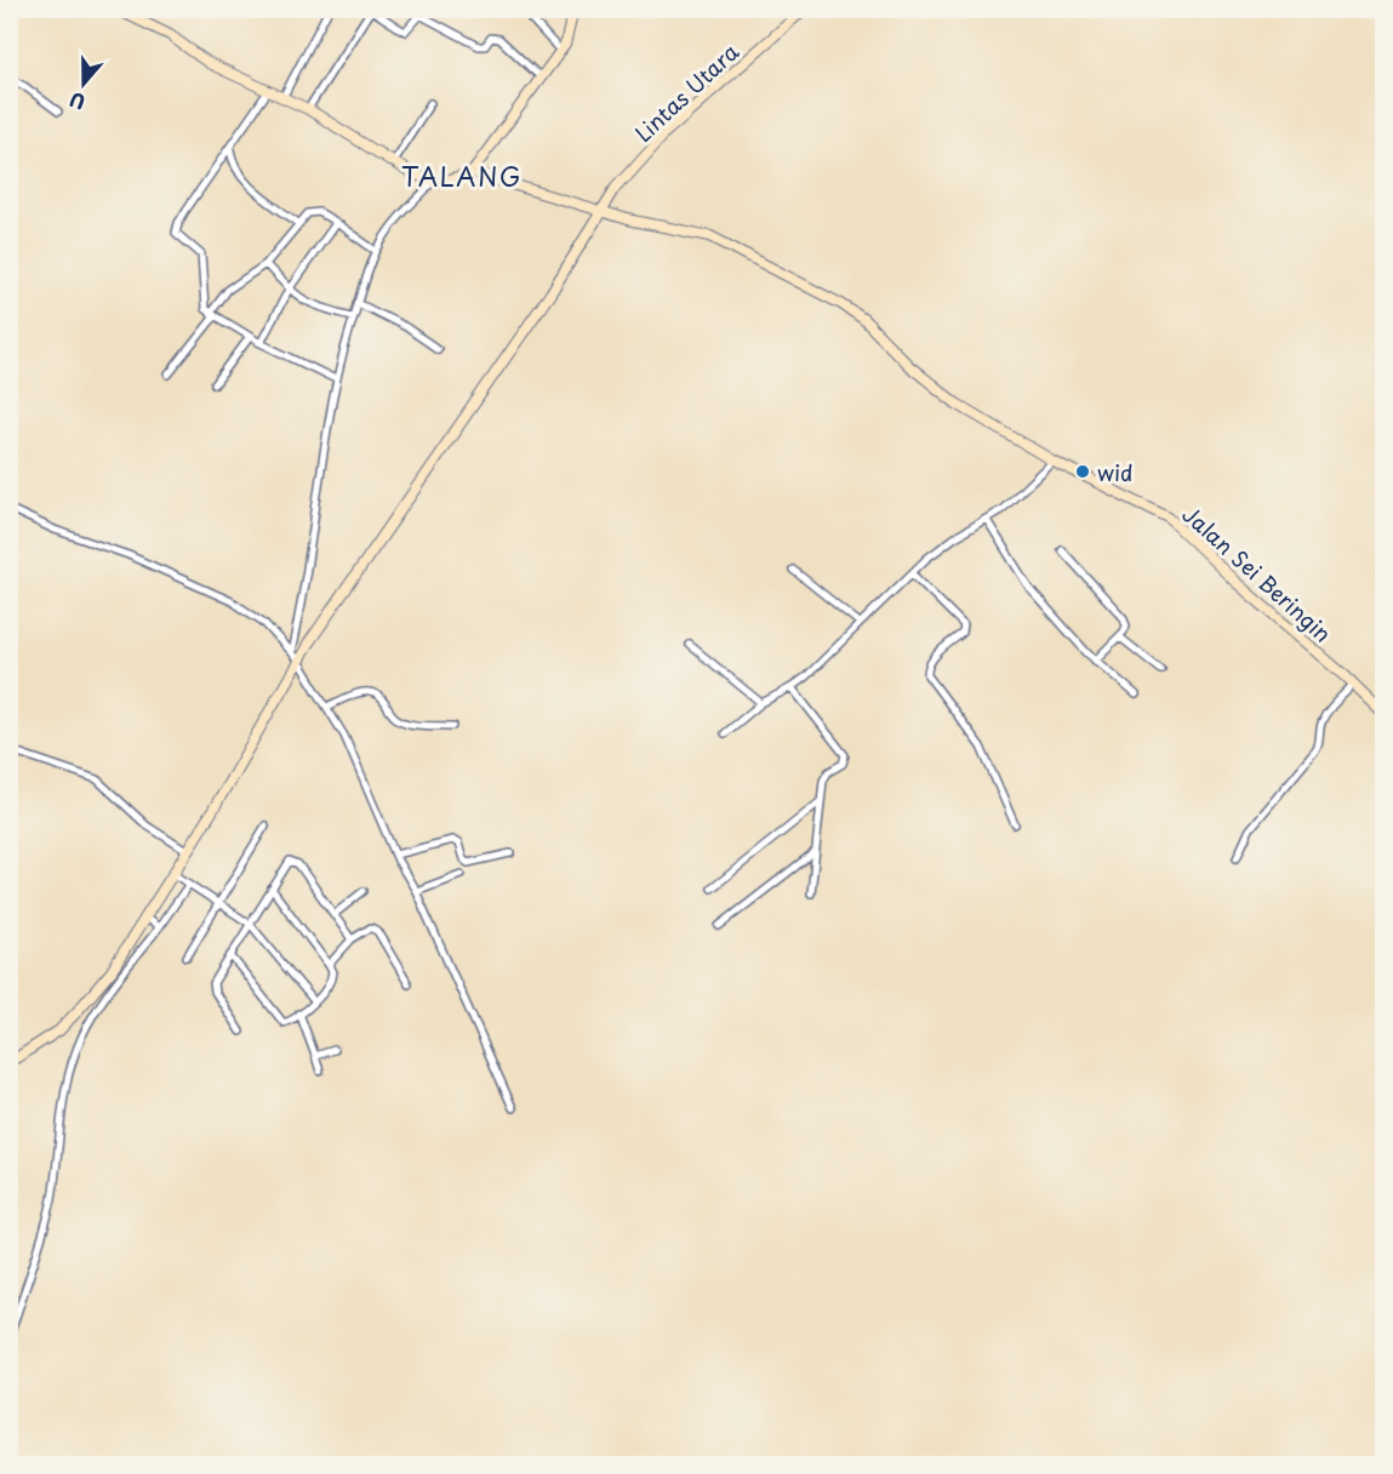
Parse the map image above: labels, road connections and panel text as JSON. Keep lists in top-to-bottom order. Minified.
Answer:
{"streets":{"street":["Lintas Utara","Jalan Sei Beringin"]},"crossings":[["Lintas Utara","Jalan Sei Beringin"]],"districts":["TALANG"],"places":["wid"],"north":"bottom"}
